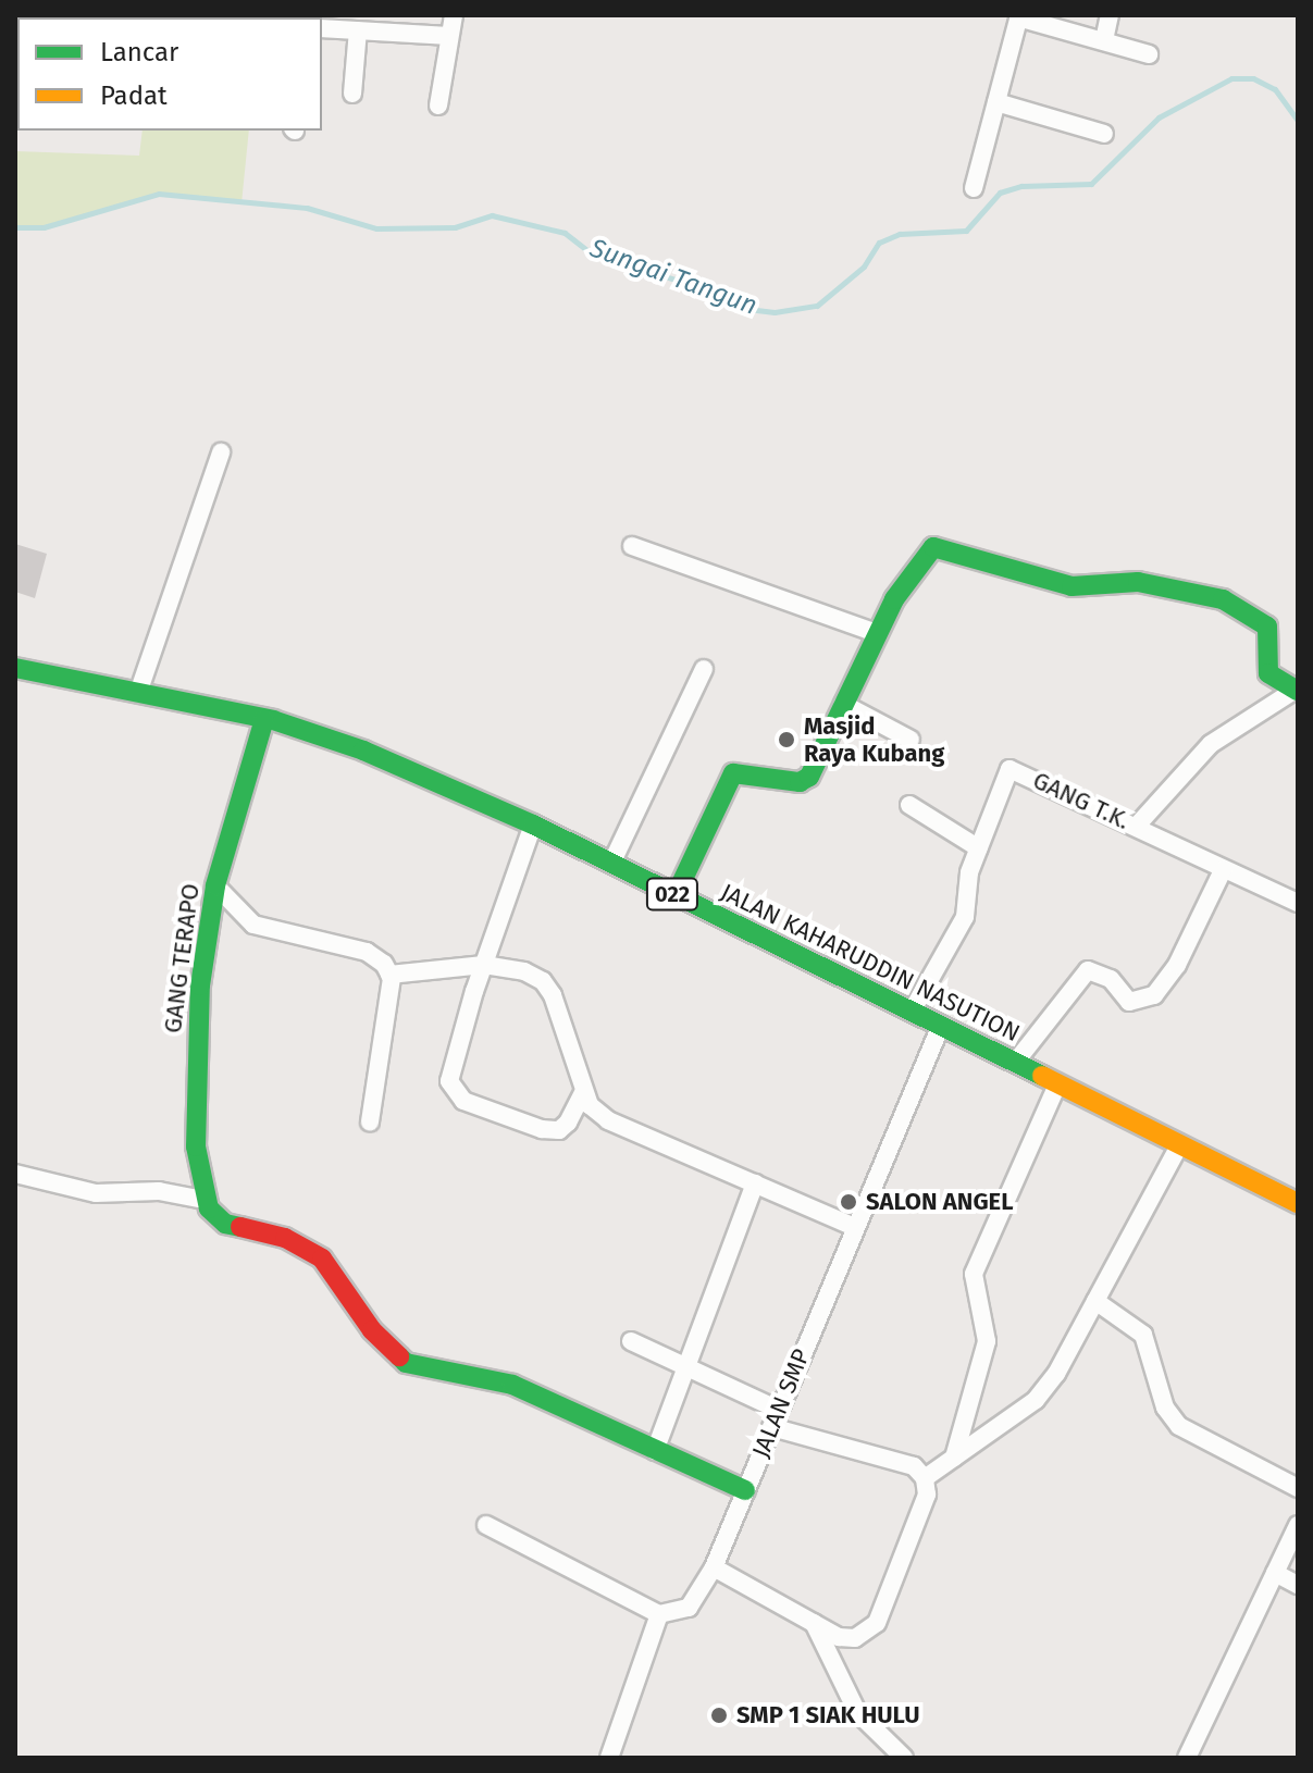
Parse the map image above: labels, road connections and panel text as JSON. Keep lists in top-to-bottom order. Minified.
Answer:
{"streets":{"main road":["022","GANG TERAPO","JALAN KAHARUDDIN NASUTION"],"street":["GANG T.K.","JALAN SMP"]},"crossings":[["GANG T.K.","JALAN KAHARUDDIN NASUTION"],["GANG TERAPO","JALAN KAHARUDDIN NASUTION"],["JALAN KAHARUDDIN NASUTION","JALAN SMP"]],"water":["Sungai Tangun"],"places":["Masjid Raya Kubang","SALON ANGEL","SMP 1 SIAK HULU"],"legend":["Lancar","Padat"]}
